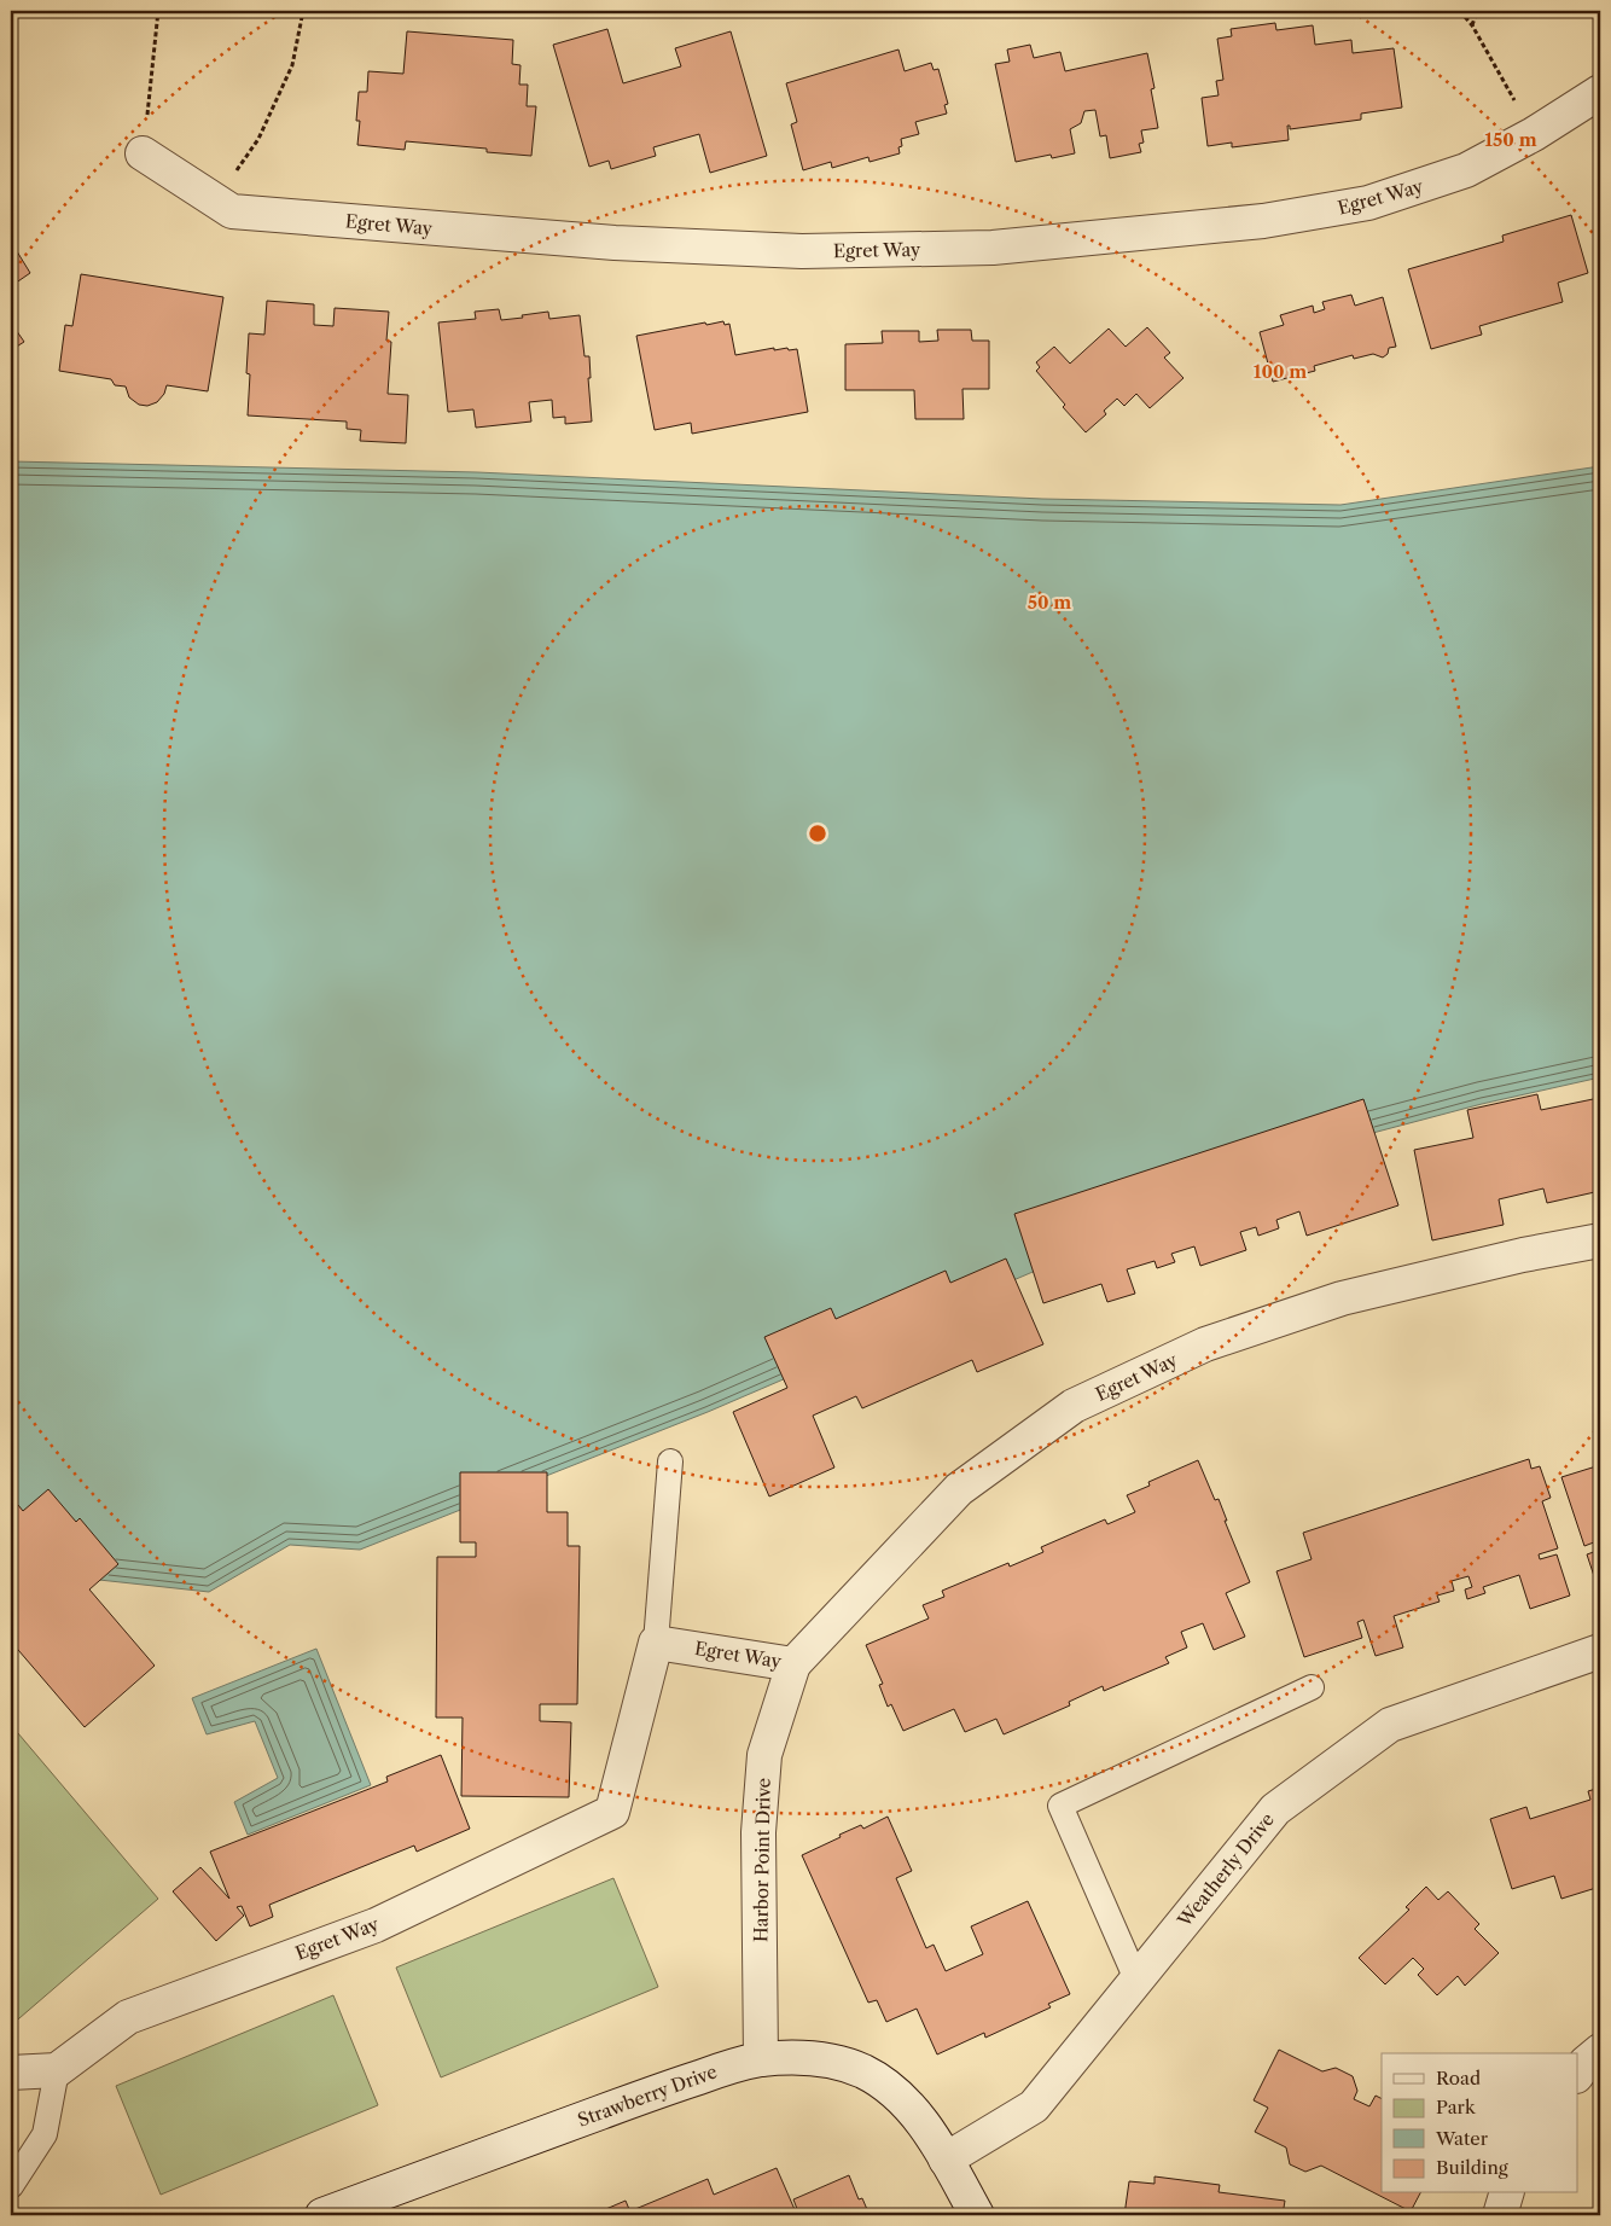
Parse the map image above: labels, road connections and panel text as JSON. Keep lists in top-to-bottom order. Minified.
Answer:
{"streets":{"street":["Egret Way","Harbor Point Drive","Weatherly Drive","Strawberry Drive"]},"crossings":[["Egret Way","Harbor Point Drive"],["Harbor Point Drive","Strawberry Drive"],["Weatherly Drive","Strawberry Drive"]],"legend":["Road","Park","Water","Building"],"rings":["150 m","100 m","50 m"]}
